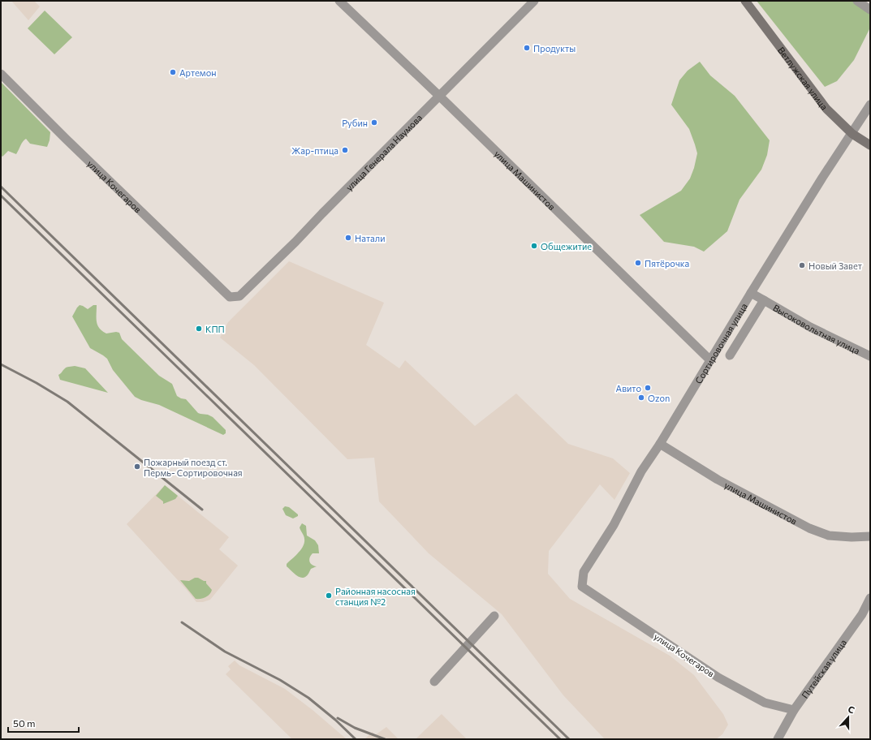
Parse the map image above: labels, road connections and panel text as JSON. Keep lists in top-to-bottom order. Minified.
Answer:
{"streets":{"main road":["Ветлужская улица"],"street":["улица Генерала Наумова","улица Машинистов","улица Кочегаров","Высоковольтная улица","Сортировочная улица","Путейская улица"]},"crossings":[["Ветлужская улица","Сортировочная улица"],["улица Генерала Наумова","улица Машинистов"],["улица Генерала Наумова","улица Кочегаров"],["улица Машинистов","Сортировочная улица"],["улица Кочегаров","Сортировочная улица"],["улица Кочегаров","Путейская улица"],["Высоковольтная улица","Сортировочная улица"]],"places":["Продукты","Артемон","Рубин","Жар-птица","Натали","Общежитие","Пятёрочка","Новый Завет","КПП","Авито","Ozon","Пожарный поезд ст. Пермь- Сортировочная","Районная насосная станция №2"],"scale_bar":"50 m","north":"top"}
